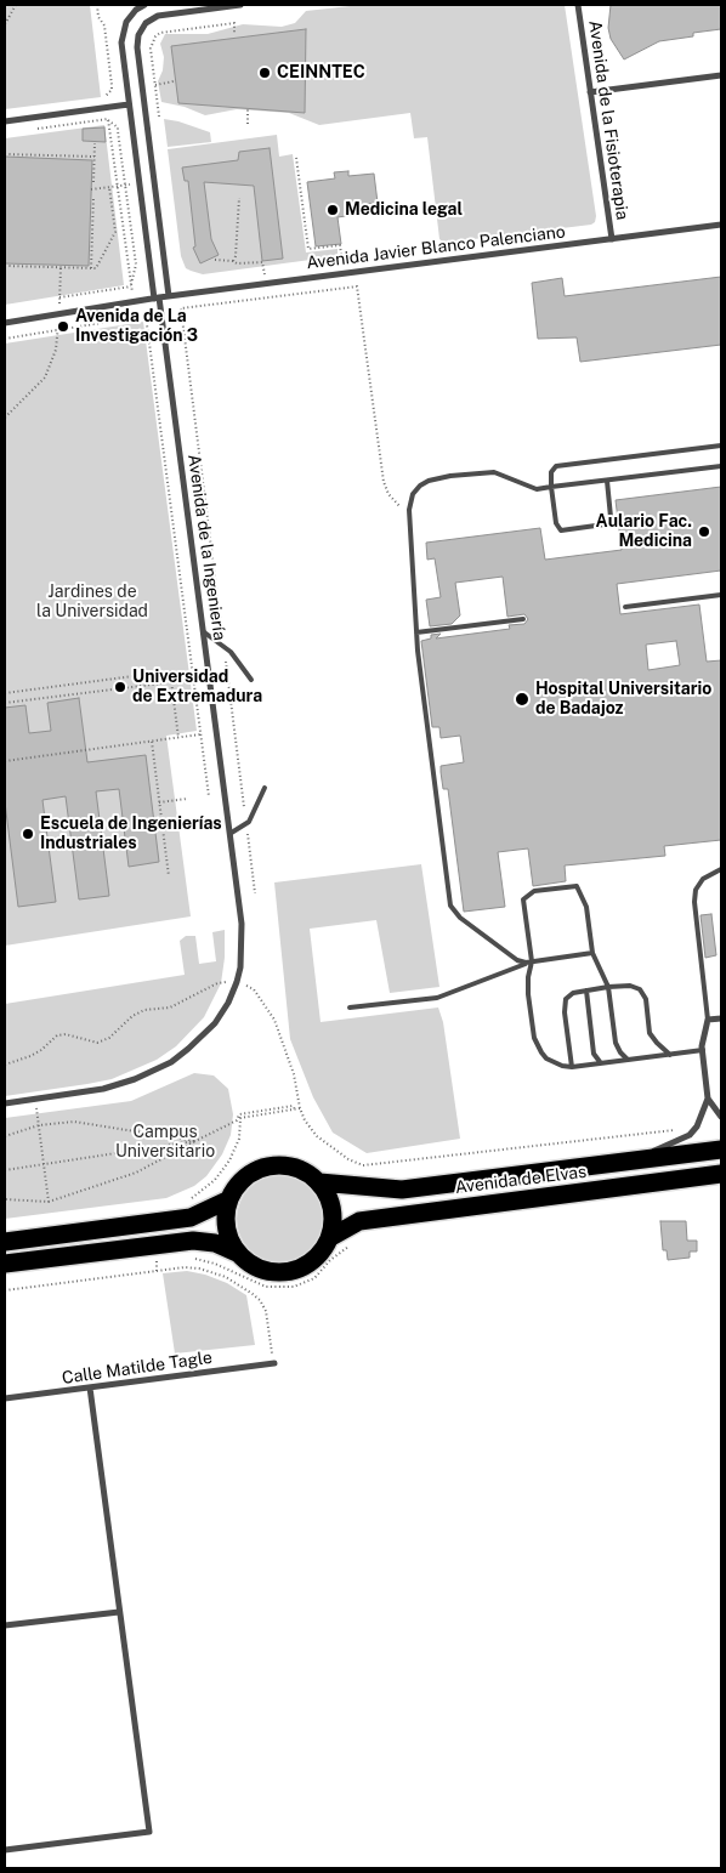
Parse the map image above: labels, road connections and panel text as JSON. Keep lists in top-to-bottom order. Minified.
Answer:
{"streets":{"highway":["Avenida de Elvas"],"street":["Avenida de la Fisioterapia","Avenida Javier Blanco Palenciano","Avenida de la Ingeniería","Calle Matilde Tagle"]},"crossings":[["Avenida de la Fisioterapia","Avenida Javier Blanco Palenciano"],["Avenida Javier Blanco Palenciano","Avenida de la Ingeniería"]],"parks":["Jardines de la Universidad","Campus Universitario"],"places":["CEINNTEC","Medicina legal","Avenida de La Investigación 3","Aulario Fac. Medicina","Universidad de Extremadura","Hospital Universitario de Badajoz","Escuela de Ingenierías Industriales"]}
